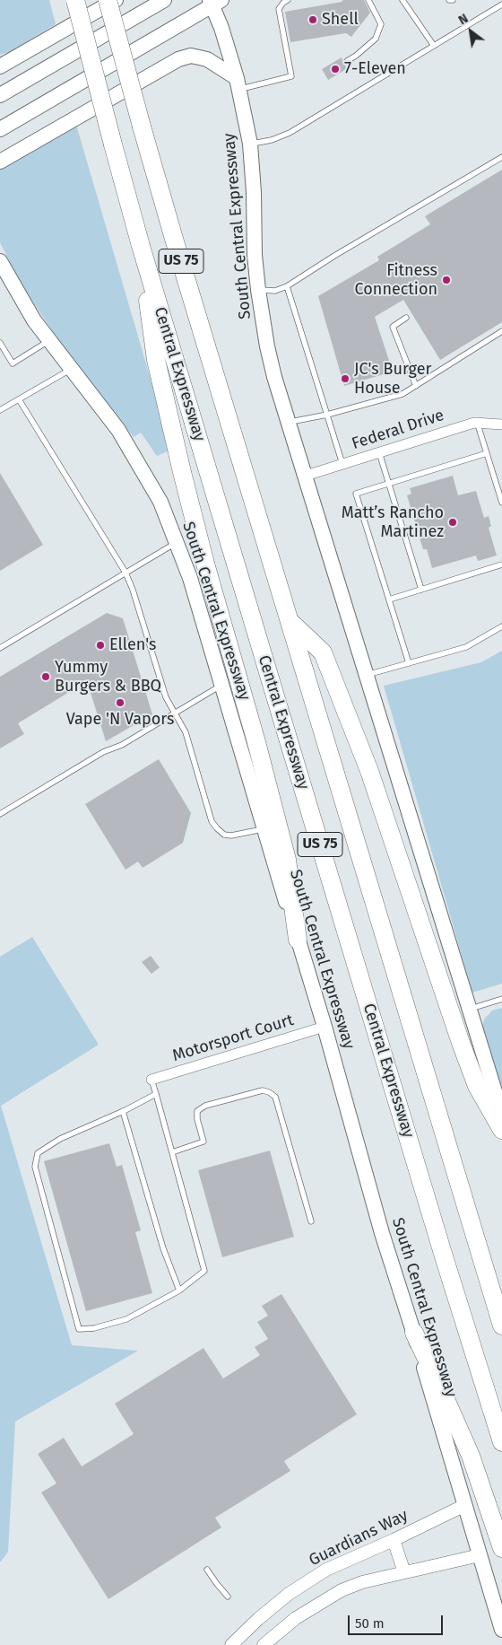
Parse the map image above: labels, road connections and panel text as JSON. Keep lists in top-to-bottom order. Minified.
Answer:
{"streets":{"highway":["US 75","Central Expressway"],"main road":["South Central Expressway"],"street":["Federal Drive","Motorsport Court","Guardians Way"]},"crossings":[["South Central Expressway","Federal Drive"],["South Central Expressway","Motorsport Court"],["South Central Expressway","Guardians Way"]],"places":["Shell","7-Eleven","Fitness Connection","JC's Burger House","Matt’s Rancho Martinez","Ellen's","Yummy Burgers & BBQ","Vape 'N Vapors"],"scale_bar":"50 m","north":"top left"}
